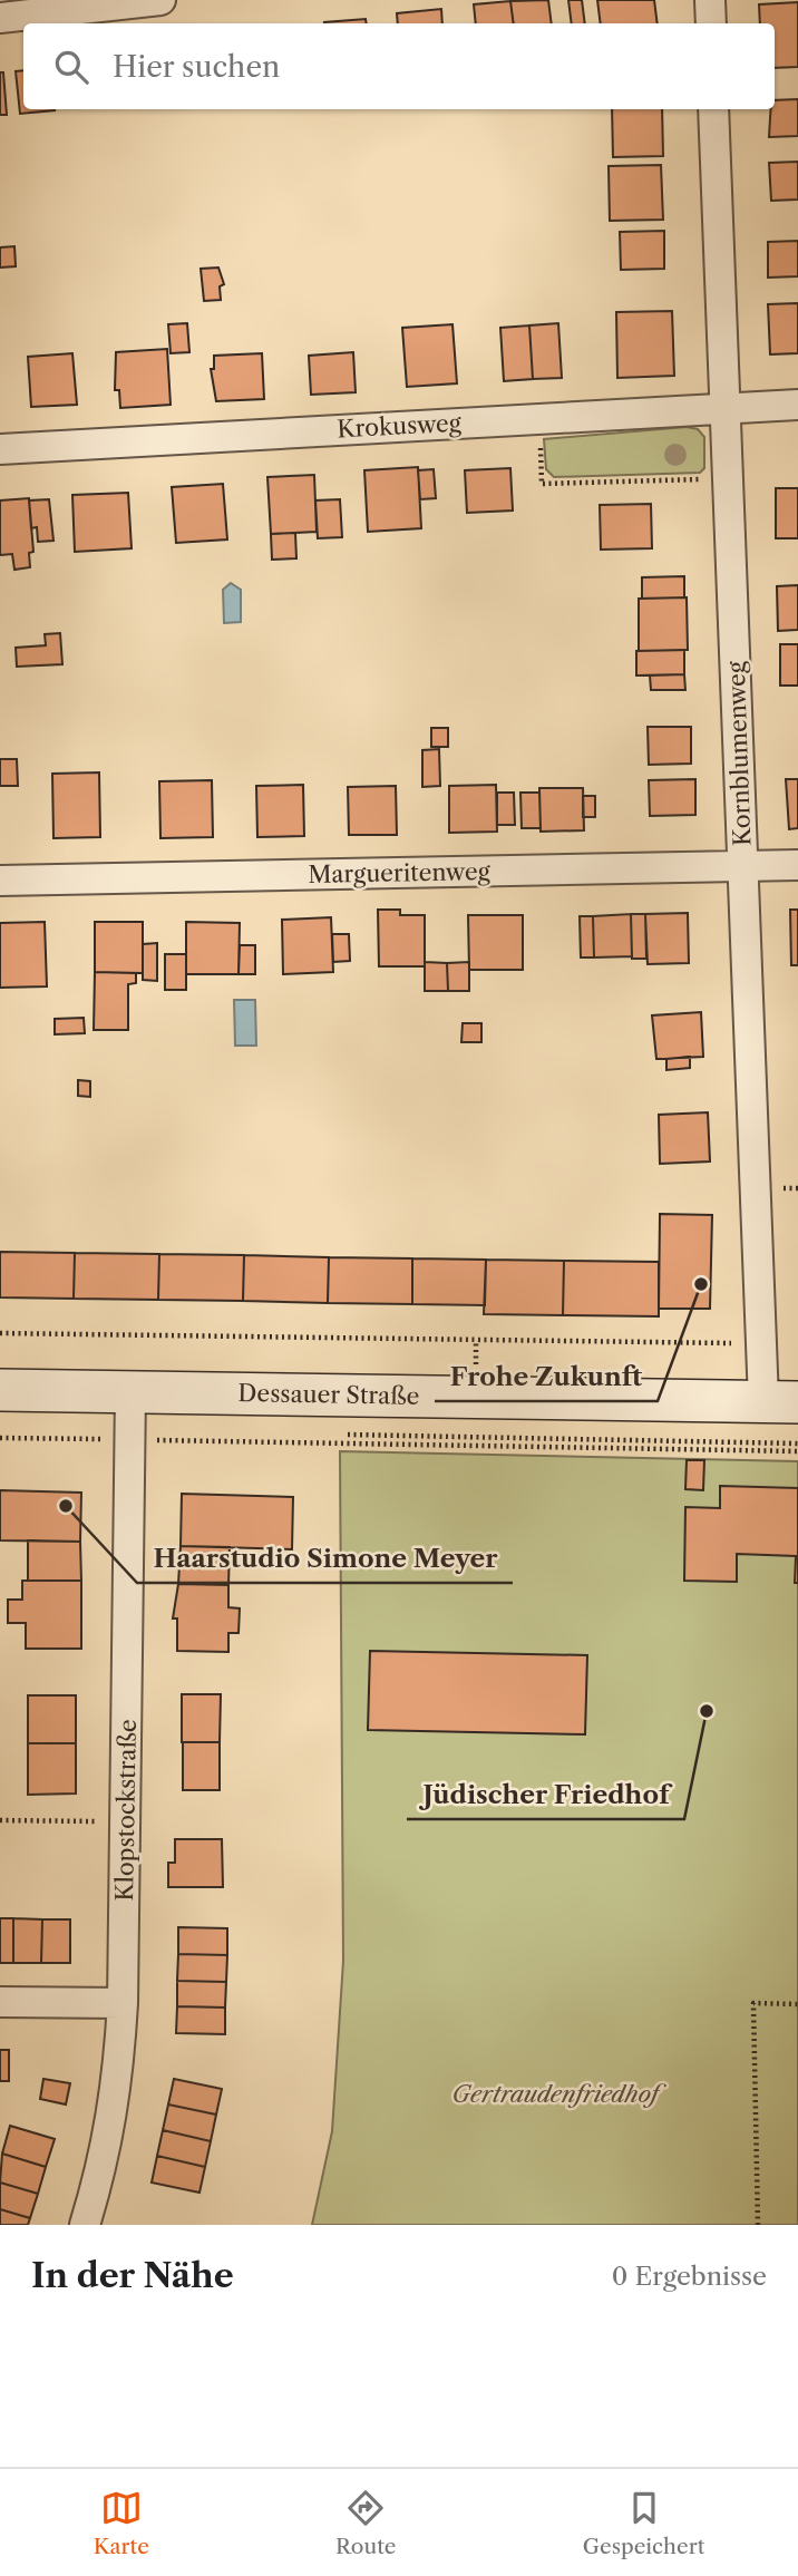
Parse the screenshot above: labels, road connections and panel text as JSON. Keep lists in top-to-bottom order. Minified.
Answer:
{"streets":{"main road":["Dessauer Straße"],"street":["Krokusweg","Kornblumenweg","Margueritenweg","Klopstockstraße"]},"crossings":[["Krokusweg","Kornblumenweg"],["Kornblumenweg","Margueritenweg"],["Kornblumenweg","Dessauer Straße"],["Dessauer Straße","Klopstockstraße"]],"parks":["Gertraudenfriedhof"],"places":["Frohe Zukunft","Haarstudio Simone Meyer","Jüdischer Friedhof"],"page":{"search":"Hier suchen","heading":["In der Nähe","0 Ergebnisse"],"nav":["Karte","Route","Gespeichert"]}}
